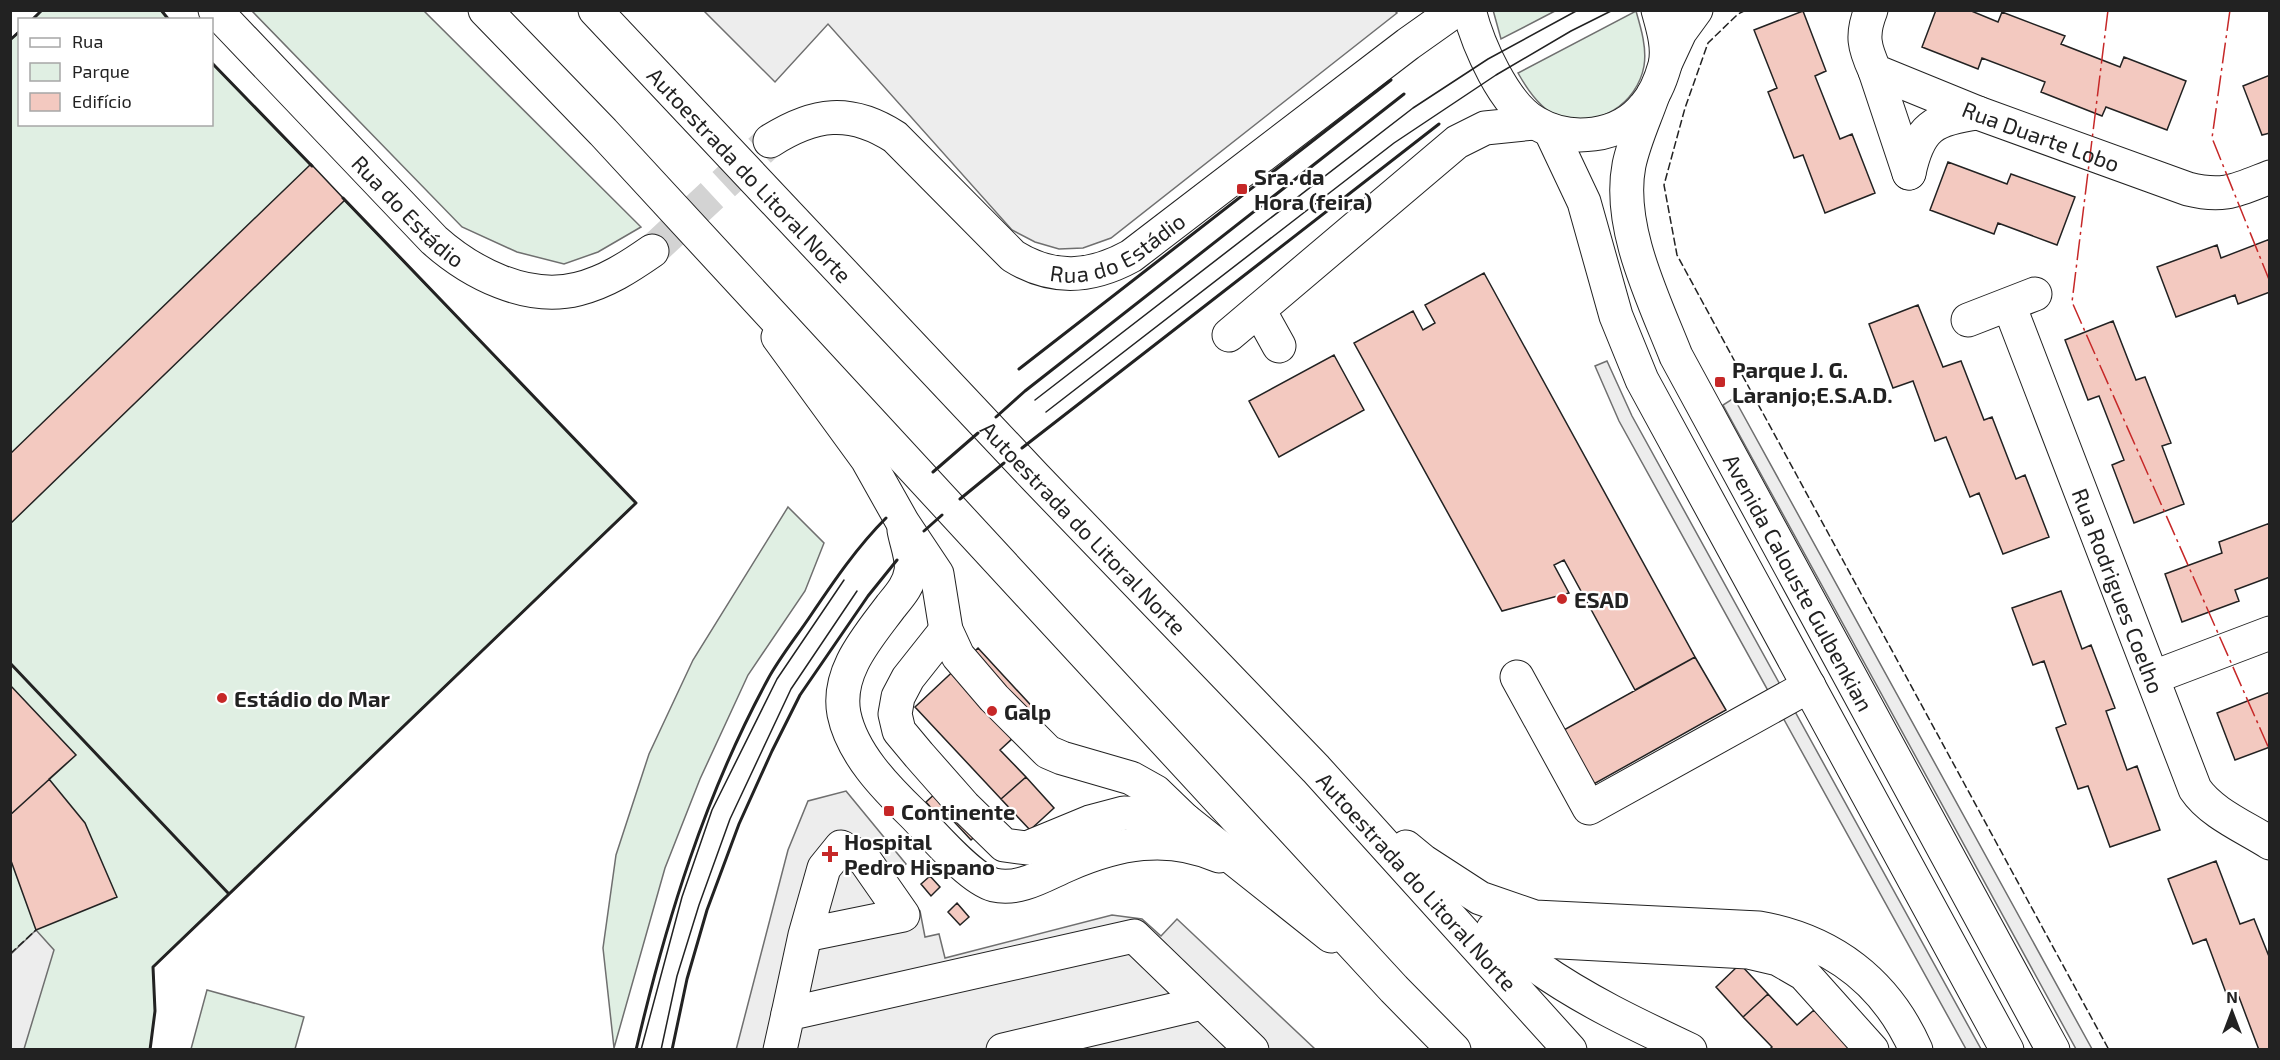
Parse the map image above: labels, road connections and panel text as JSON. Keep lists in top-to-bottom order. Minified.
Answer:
{"streets":{"main road":["Rua Duarte Lobo","Autoestrada do Litoral Norte","Rua do Estádio","Avenida Calouste Gulbenkian","Rua Rodrigues Coelho"]},"places":{"transit":["Sra. da Hora (feira)","Parque J. G. Laranjo;E.S.A.D.","Continente"],"other":["ESAD","Estádio do Mar","Galp"],"health":["Hospital Pedro Hispano"]},"legend":["Rua","Parque","Edifício"],"north":"top"}
